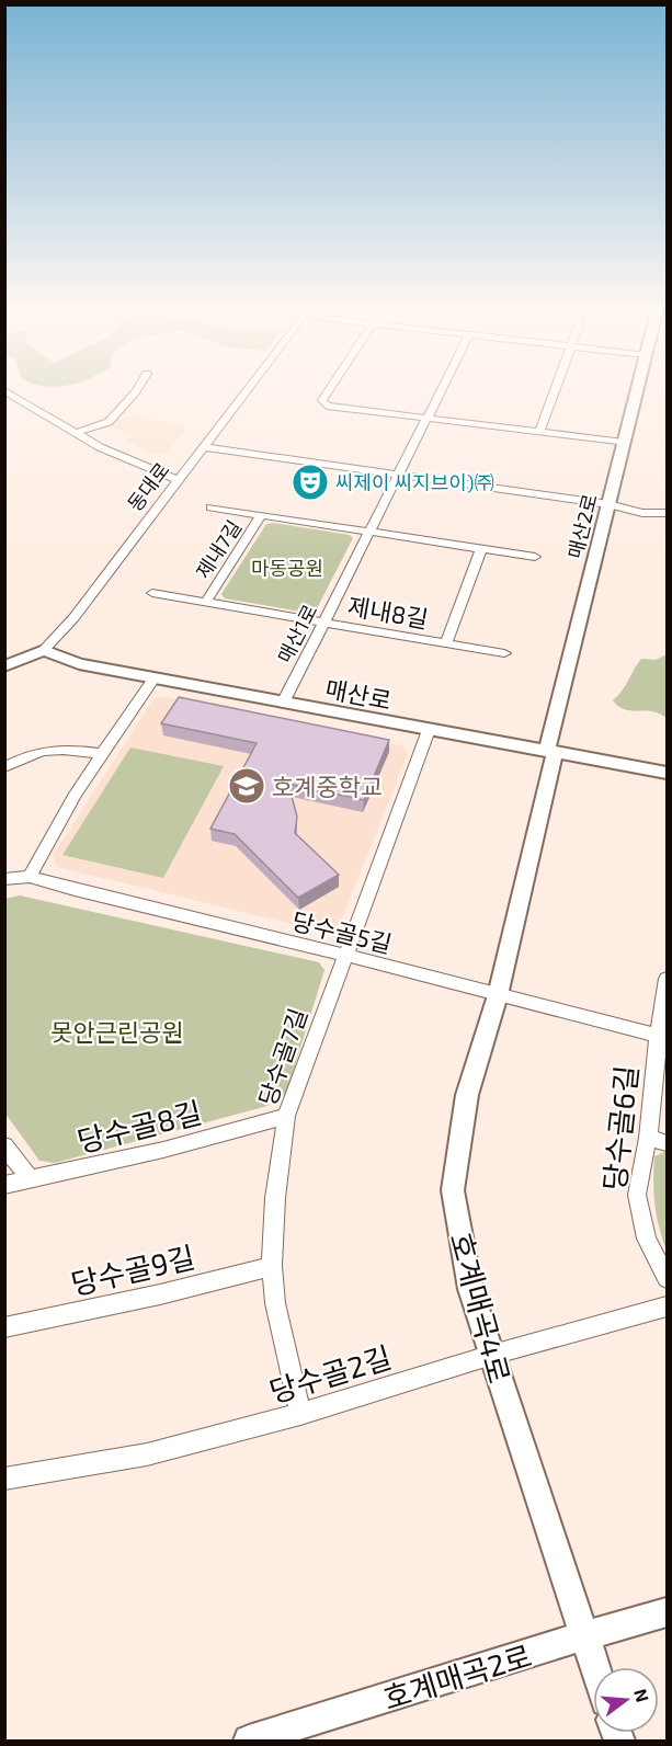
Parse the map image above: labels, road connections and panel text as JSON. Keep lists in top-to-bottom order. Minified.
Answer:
{"streets":{"street":["동대로","매산2로","제내7길","제내8길","매산1로","매산로","당수골5길","당수골7길","당수골8길","당수골6길","당수골9길","호계매곡4로","당수골2길","호계매곡2로"]},"crossings":[["동대로","매산로"],["매산2로","매산로"],["매산2로","호계매곡4로"],["제내7길","제내8길"],["제내7길","매산1로"],["제내8길","매산1로"],["매산1로","매산로"],["매산로","당수골7길"],["매산로","호계매곡4로"],["당수골5길","당수골7길"],["당수골5길","당수골6길"],["당수골5길","호계매곡4로"],["당수골7길","당수골8길"],["당수골7길","당수골9길"],["당수골7길","당수골2길"],["호계매곡4로","당수골2길"],["호계매곡4로","호계매곡2로"]],"parks":["마동공원","못안근린공원"],"places":{"theatre":["씨제이 씨지브이)㈜"],"school or university":["호계중학교"]},"north":"right"}
